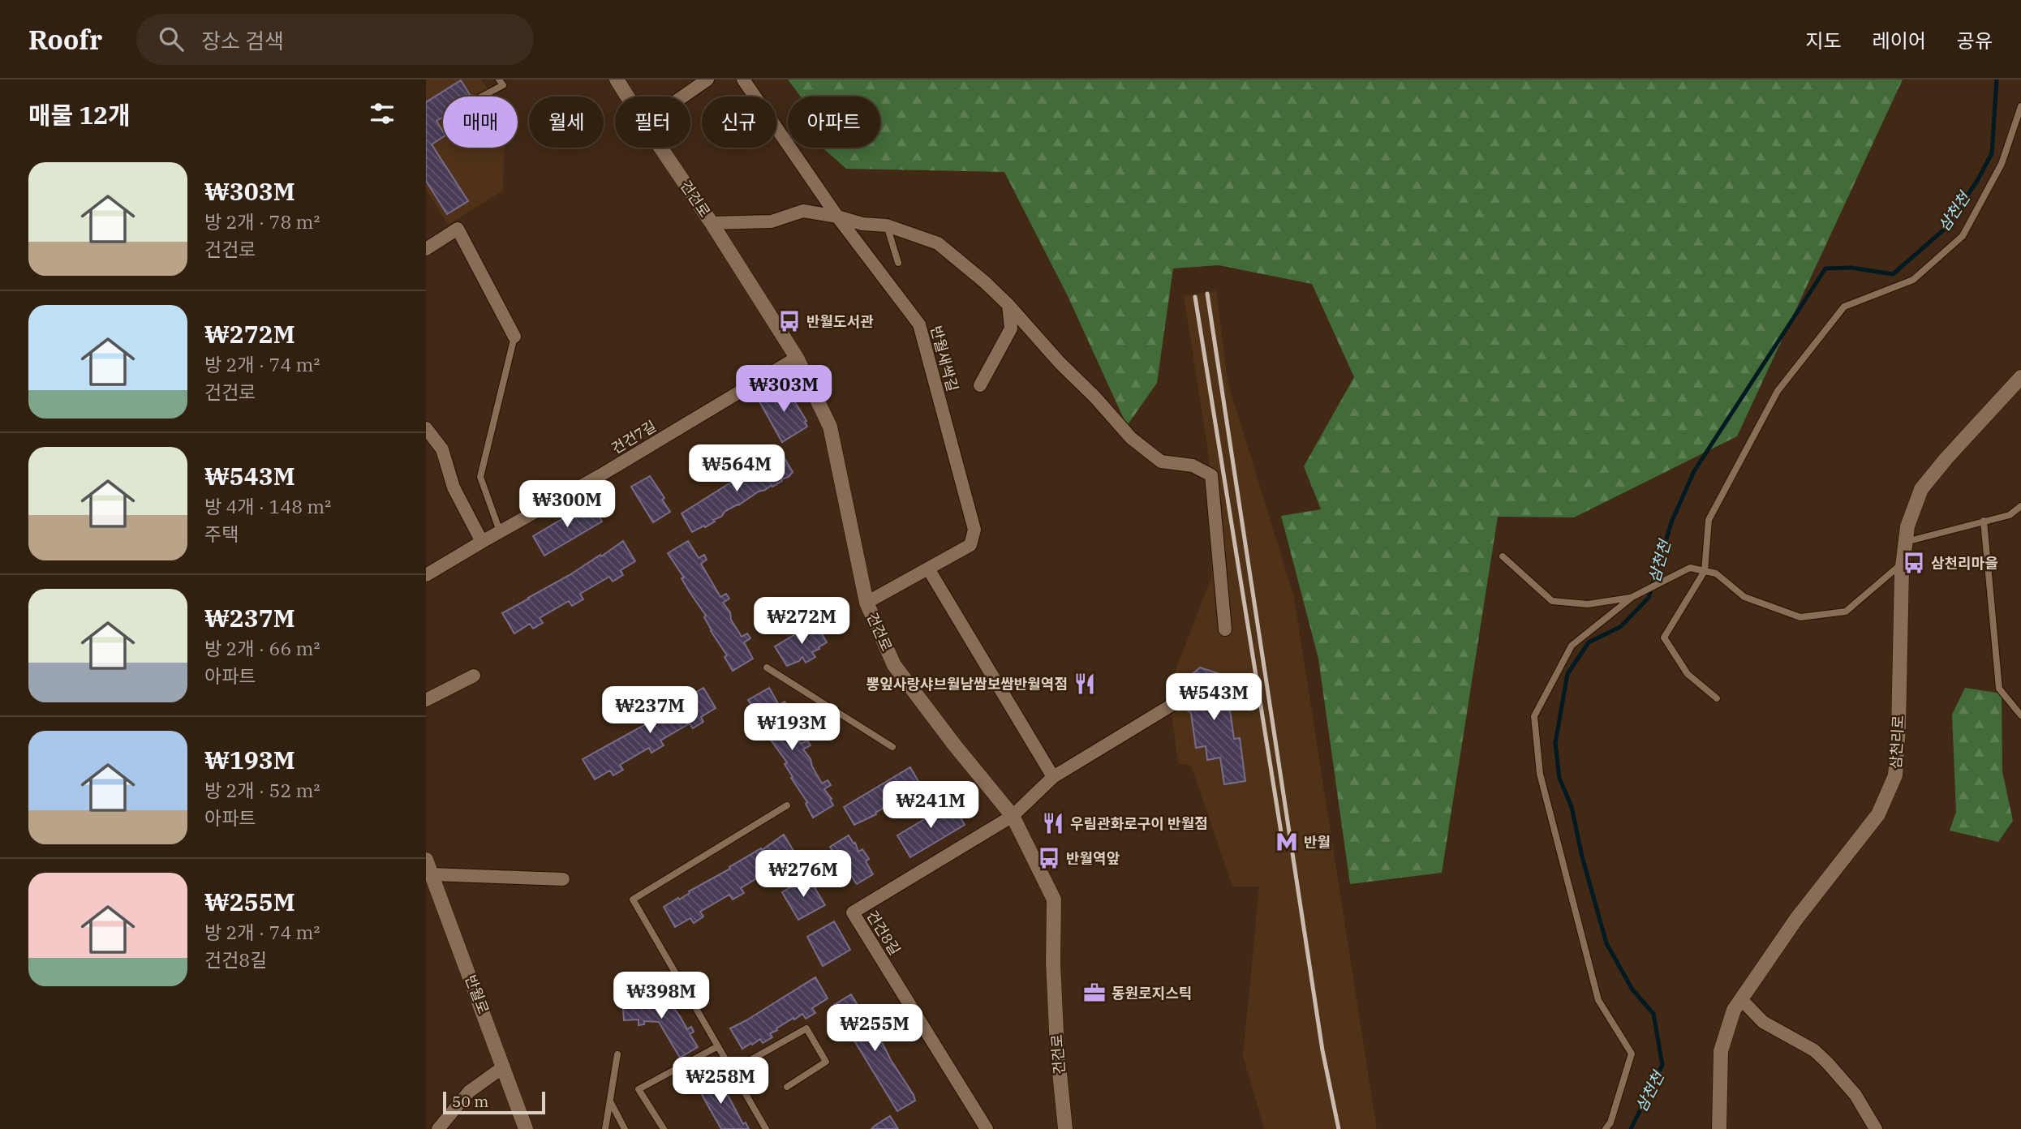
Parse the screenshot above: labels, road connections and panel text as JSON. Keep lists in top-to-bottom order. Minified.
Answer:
{"streets":{"street":["건건로","반월새싹길","건건7길","삼천리로","건건8길","반월로"]},"crossings":[["건건로","반월새싹길"],["건건로","건건7길"],["건건로","건건8길"]],"water":["삼천천"],"places":{"bus stop":["반월도서관","삼천리마을","반월역앞"],"restaurant":["뽕잎사랑샤브월남쌈보쌈반월역점","우림관화로구이 반월점"],"metro station":["반월"],"office":["동원로지스틱"]},"scale_bar":"50 m","page":{"header":"Roofr","search":"장소 검색","nav":["지도","레이어","공유"],"heading":"매물 12개","chip":["매매","월세","필터","신규","아파트"],"list":[{"name":"₩303M","note":"방 2개 · 78 m² · 건건로"},{"name":"₩272M","note":"방 2개 · 74 m² · 건건로"},{"name":"₩543M","note":"방 4개 · 148 m² · 주택"},{"name":"₩237M","note":"방 2개 · 66 m² · 아파트"},{"name":"₩193M","note":"방 2개 · 52 m² · 아파트"},{"name":"₩255M","note":"방 2개 · 74 m² · 건건8길"}],"price":["₩303M","₩564M","₩300M","₩272M","₩543M","₩237M","₩193M","₩241M","₩276M","₩398M","₩255M","₩258M"],"scale":"50 m"}}
